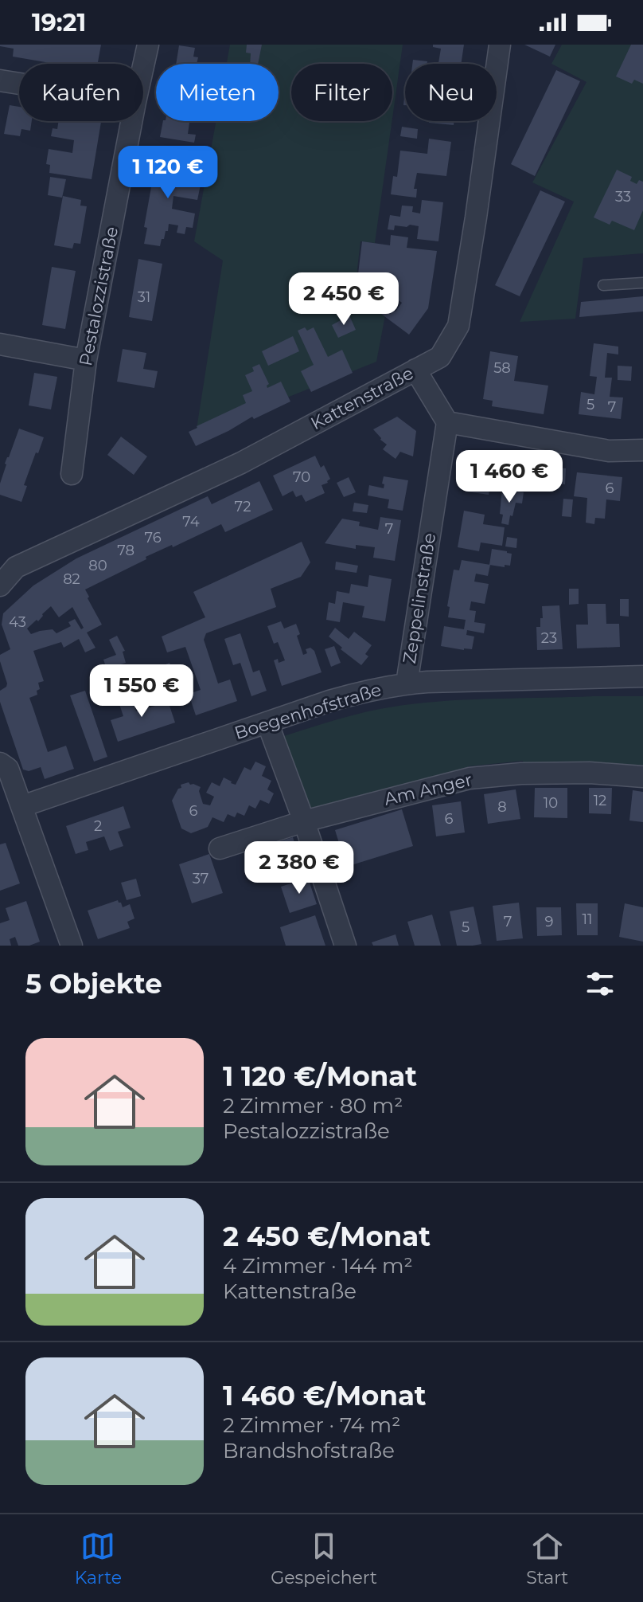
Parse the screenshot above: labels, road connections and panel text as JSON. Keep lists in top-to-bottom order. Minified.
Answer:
{"streets":{"street":["Pestalozzistraße","Kattenstraße","Zeppelinstraße","Boegenhofstraße","Am Anger"]},"crossings":[["Zeppelinstraße","Boegenhofstraße"]],"house_numbers":["33","31","58","5","7","70","6","72","74","7","76","78","80","82","43","23","12","10","8","6","6","2","37","11","7","9","5"],"page":{"status":"19:21","chip":["Kaufen","Mieten","Filter","Neu"],"price":["1 120 €","2 450 €","1 460 €","1 550 €","2 380 €"],"heading":"5 Objekte","list":[{"name":"1 120 €/Monat","note":"2 Zimmer · 80 m² · Pestalozzistraße"},{"name":"2 450 €/Monat","note":"4 Zimmer · 144 m² · Kattenstraße"},{"name":"1 460 €/Monat","note":"2 Zimmer · 74 m² · Brandshofstraße"}],"tabs":["Karte","Gespeichert","Start"]}}
